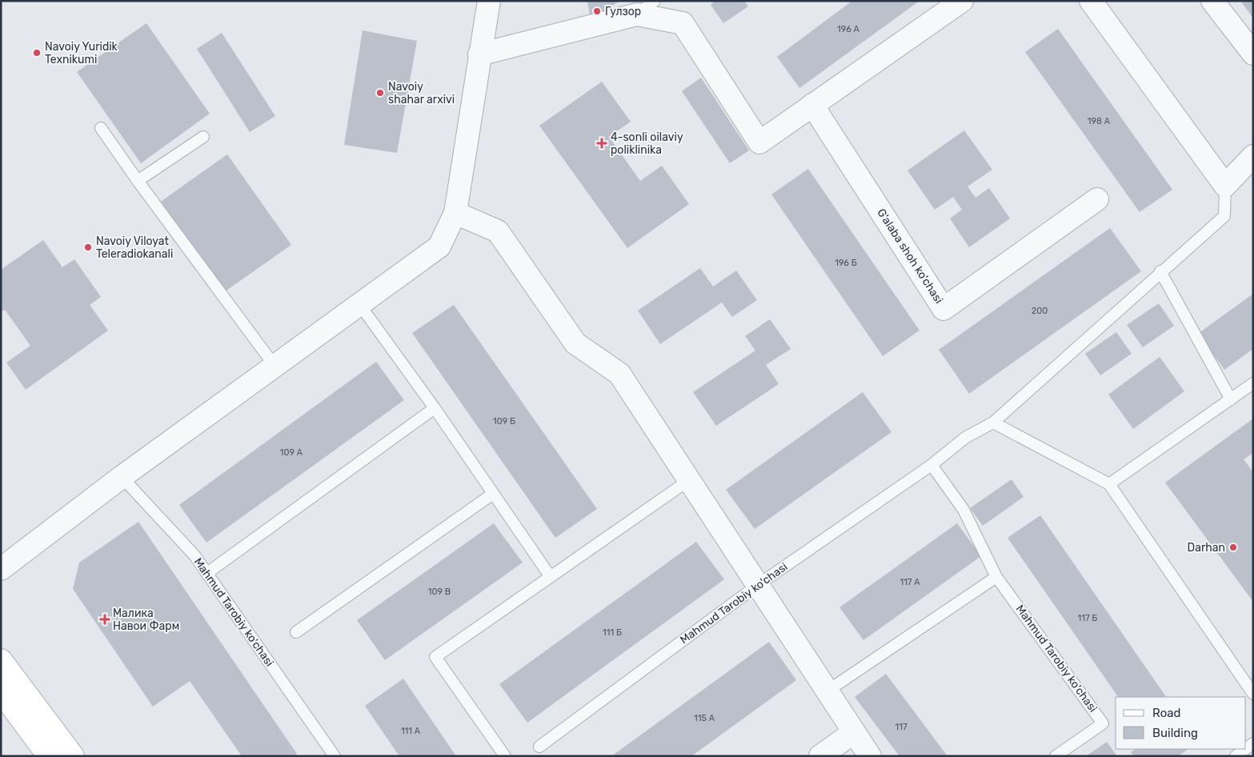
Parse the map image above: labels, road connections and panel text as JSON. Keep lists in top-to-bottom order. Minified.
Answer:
{"streets":{"street":["G'alaba shoh ko'chasi"],"lane":["Mahmud Tarobiy ko'chasi"]},"places":{"other":["Гулзор","Navoiy Yuridik Texnikumi","Navoiy shahar arxivi","Navoiy Viloyat Teleradiokanali","Darhan"],"health":["4-sonli oilaviy poliklinika","Малика Навои Фарм"]},"house_numbers":["196 А","198 А","196 Б","200","109 Б","109 А","117 А","109 В","117 Б","111 Б","115 А","117","111 А"],"legend":["Road","Building"]}
